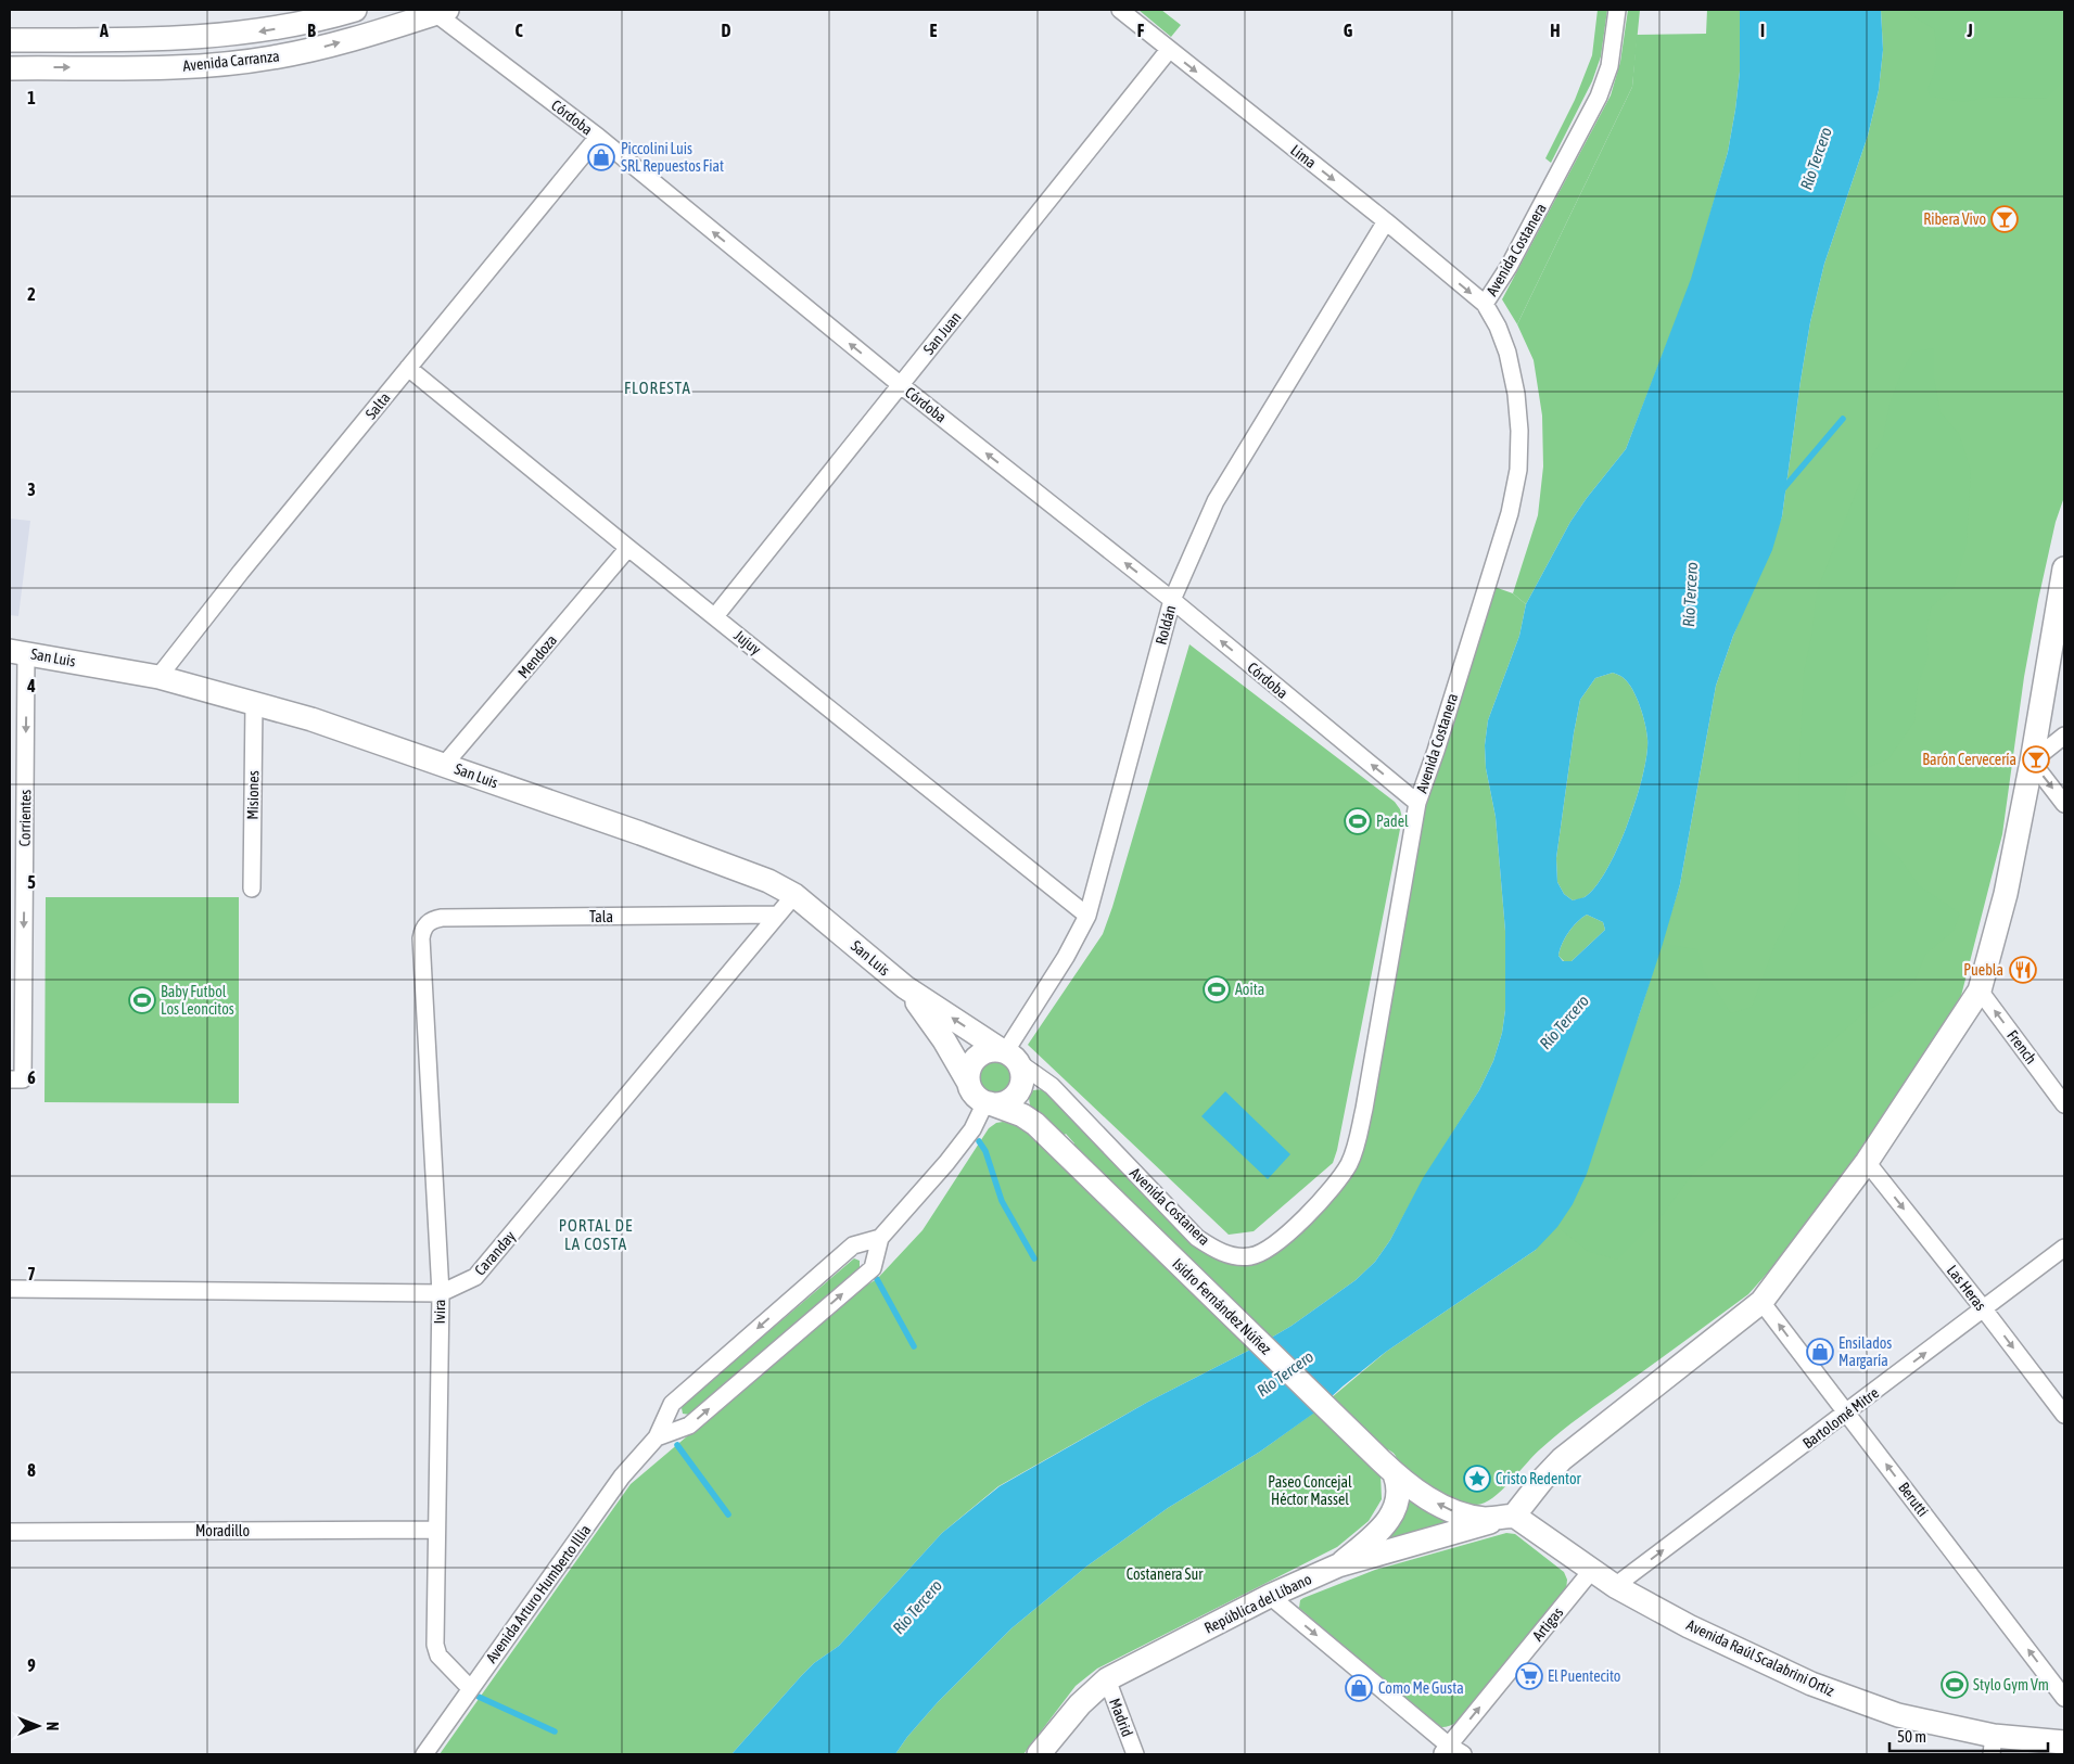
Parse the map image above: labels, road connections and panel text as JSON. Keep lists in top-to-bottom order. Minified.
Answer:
{"streets":{"main road":["Avenida Carranza","San Luis","Isidro Fernández Núñez","República del Líbano","Avenida Raúl Scalabrini Ortiz"],"street":["Córdoba","Lima","Avenida Costanera","San Juan","Salta","Roldán","Jujuy","Mendoza","Misiones","Corrientes","Tala","French","Caranday","Las Heras","Ivira","Bartolomé Mitre","Berutti","Moradillo","Avenida Arturo Humberto Illia","Artigas","Madrid"]},"crossings":[["Avenida Carranza","Córdoba"],["Córdoba","Avenida Costanera"],["Córdoba","San Juan"],["Córdoba","Salta"],["Córdoba","Roldán"],["Lima","Avenida Costanera"],["Lima","San Juan"],["Lima","Roldán"],["Avenida Costanera","Roldán"],["Avenida Costanera","San Luis"],["San Juan","Jujuy"],["Salta","Jujuy"],["Salta","San Luis"],["Roldán","Jujuy"],["Roldán","San Luis"],["Jujuy","Mendoza"],["Mendoza","San Luis"],["San Luis","Misiones"],["San Luis","Corrientes"],["San Luis","Caranday"],["San Luis","Avenida Arturo Humberto Illia"],["Tala","Caranday"],["Tala","Ivira"],["Caranday","Ivira"],["Las Heras","Bartolomé Mitre"],["Isidro Fernández Núñez","República del Líbano"],["Isidro Fernández Núñez","Avenida Raúl Scalabrini Ortiz"],["Ivira","Moradillo"],["Ivira","Avenida Arturo Humberto Illia"],["Bartolomé Mitre","Berutti"],["Bartolomé Mitre","Avenida Raúl Scalabrini Ortiz"],["República del Líbano","Avenida Raúl Scalabrini Ortiz"],["República del Líbano","Madrid"],["Artigas","Avenida Raúl Scalabrini Ortiz"]],"one_way":["Córdoba","Lima","Corrientes","French","Las Heras","Bartolomé Mitre","Berutti","Artigas"],"districts":["FLORESTA","PORTAL DE LA COSTA"],"water":["Río Tercero"],"parks":["Paseo Concejal Héctor Massel","Costanera Sur"],"places":{"shop":["Piccolini Luis SRL Repuestos Fiat","Ensilados Margaría","Como Me Gusta"],"bar":["Ribera Vivo","Barón Cervecería"],"sports":["Padel","Aoita","Baby Futbol Los Leoncitos","Stylo Gym Vm"],"restaurant":["Puebla"],"place":["Cristo Redentor"],"supermarket":["El Puentecito"]},"scale_bar":"50 m","north":"right","grid":{"columns":["A","B","C","D","E","F","G","H","I","J"],"rows":["1","2","3","4","5","6","7","8","9"]}}
